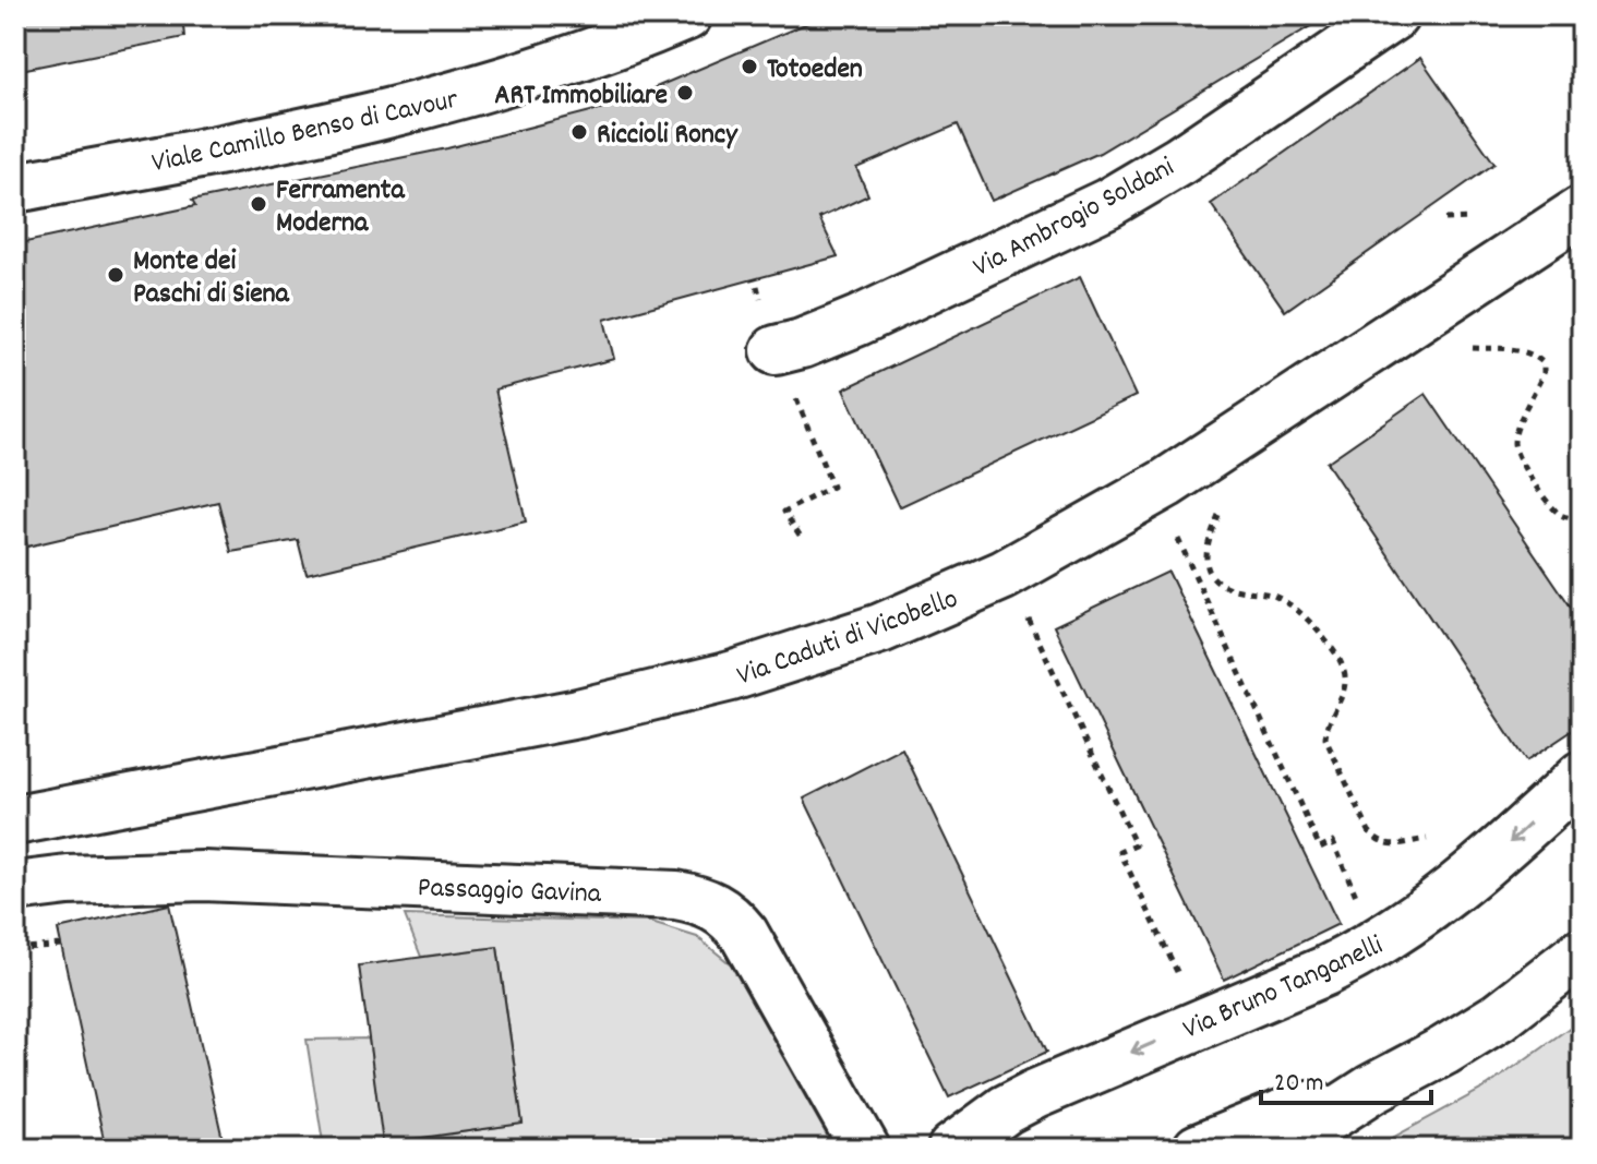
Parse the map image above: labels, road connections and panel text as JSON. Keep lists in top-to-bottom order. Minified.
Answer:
{"streets":{"street":["Viale Camillo Benso di Cavour","Via Ambrogio Soldani","Via Caduti di Vicobello","Passaggio Gavina","Via Bruno Tanganelli"]},"places":["Totoeden","ART Immobiliare","Riccioli Roncy","Ferramenta Moderna","Monte dei Paschi di Siena"],"scale_bar":"20 m"}
